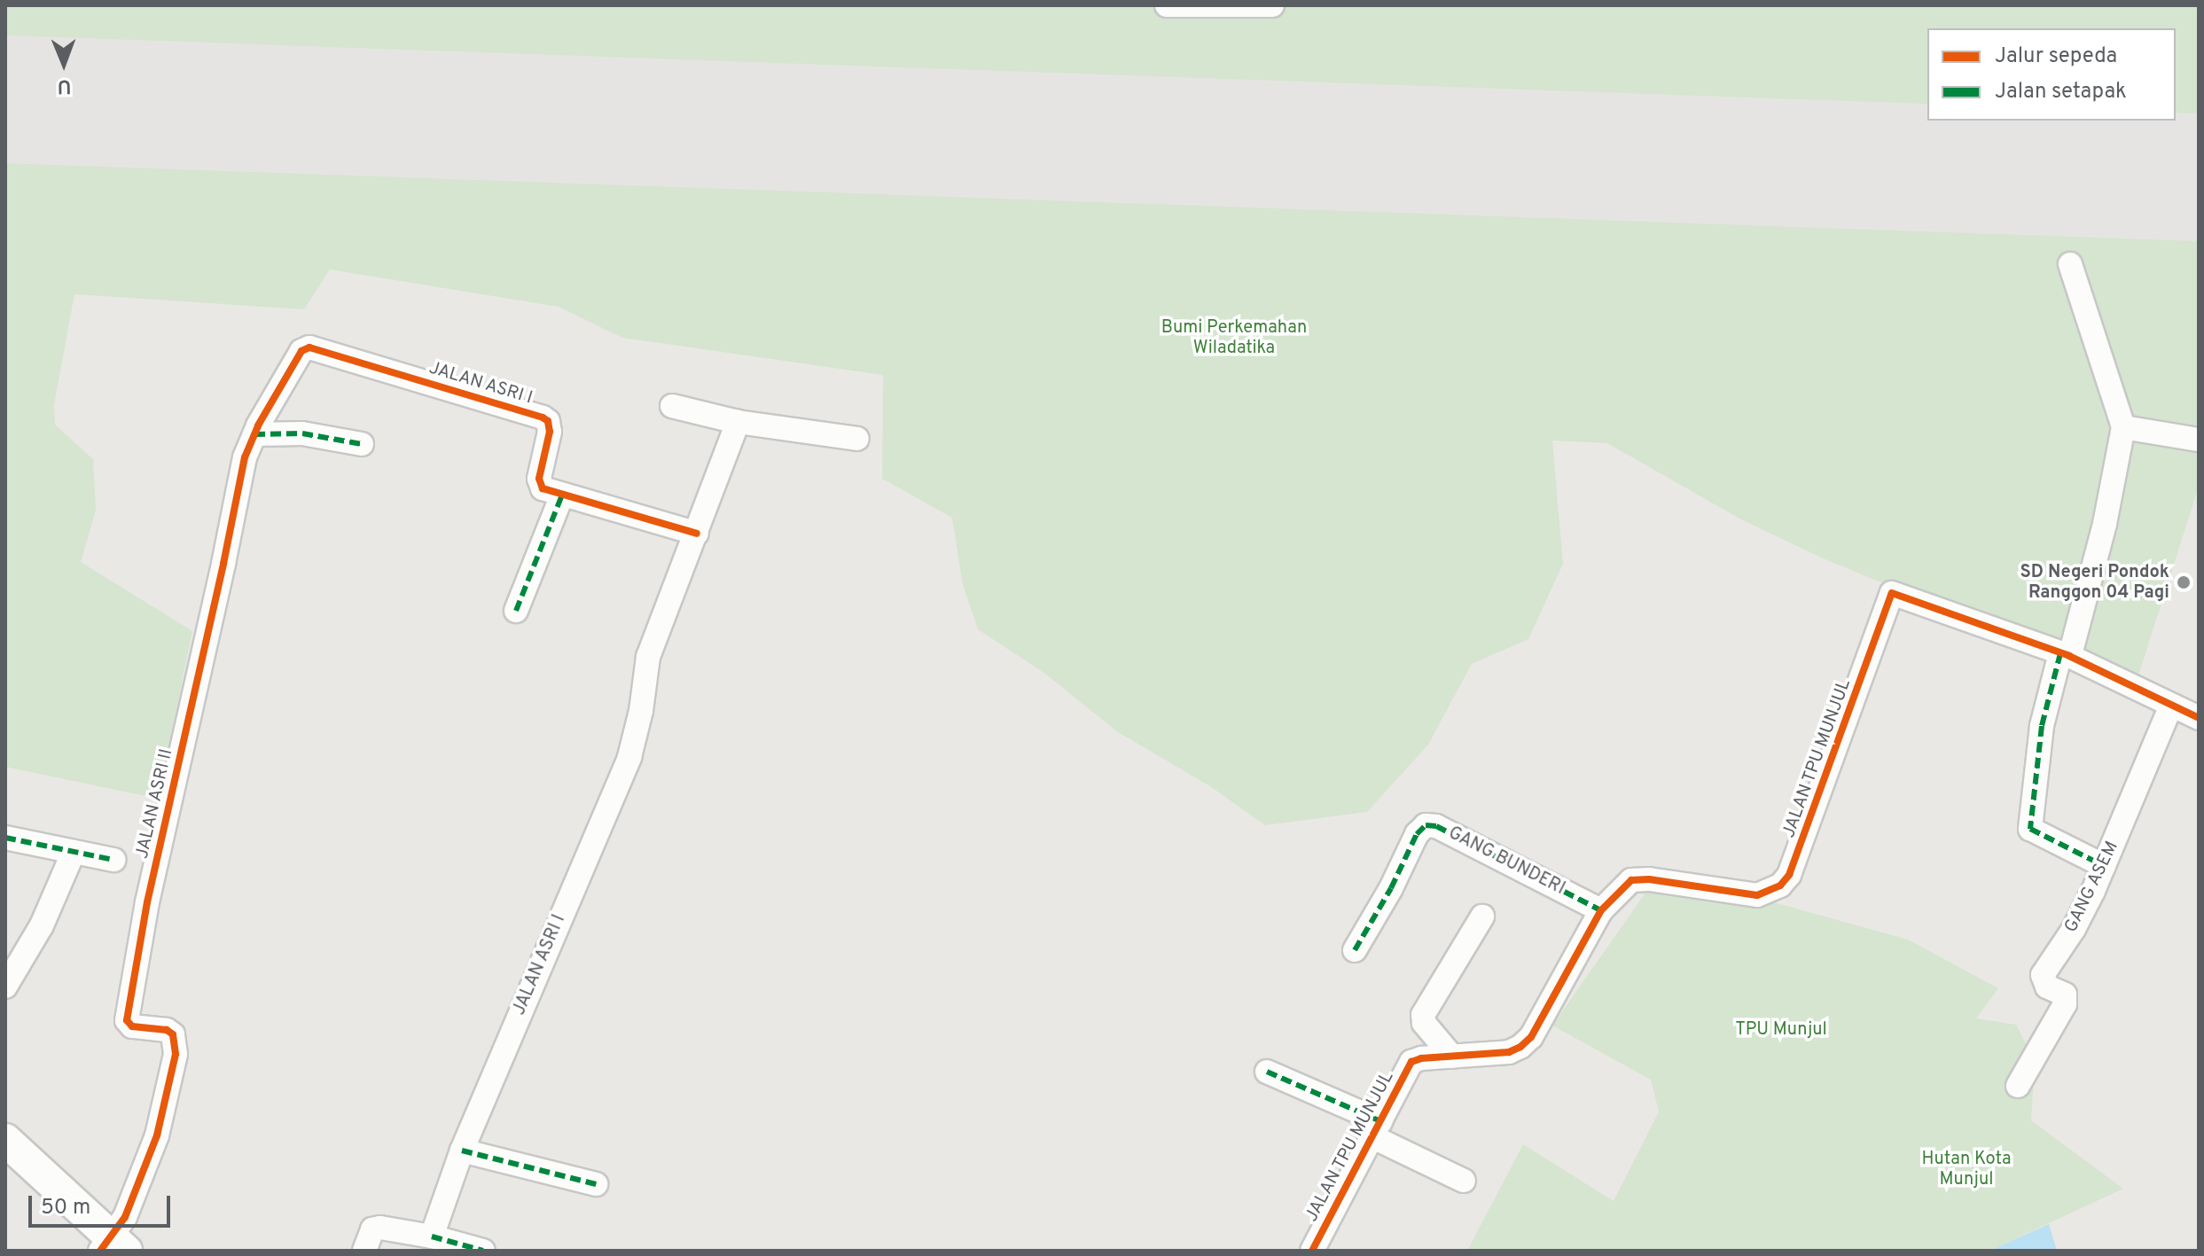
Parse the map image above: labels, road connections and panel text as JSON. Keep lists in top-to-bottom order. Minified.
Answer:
{"streets":{"street":["JALAN ASRI I","JALAN TPU MUNJUL","JALAN ASRI II","GANG BUNDERI","GANG ASEM"]},"crossings":[["JALAN ASRI I","JALAN ASRI II"],["JALAN TPU MUNJUL","GANG BUNDERI"],["JALAN TPU MUNJUL","GANG ASEM"]],"parks":["Bumi Perkemahan Wiladatika","TPU Munjul","Hutan Kota Munjul"],"places":["SD Negeri Pondok Ranggon 04 Pagi"],"legend":["Jalur sepeda","Jalan setapak"],"scale_bar":"50 m","north":"bottom"}
